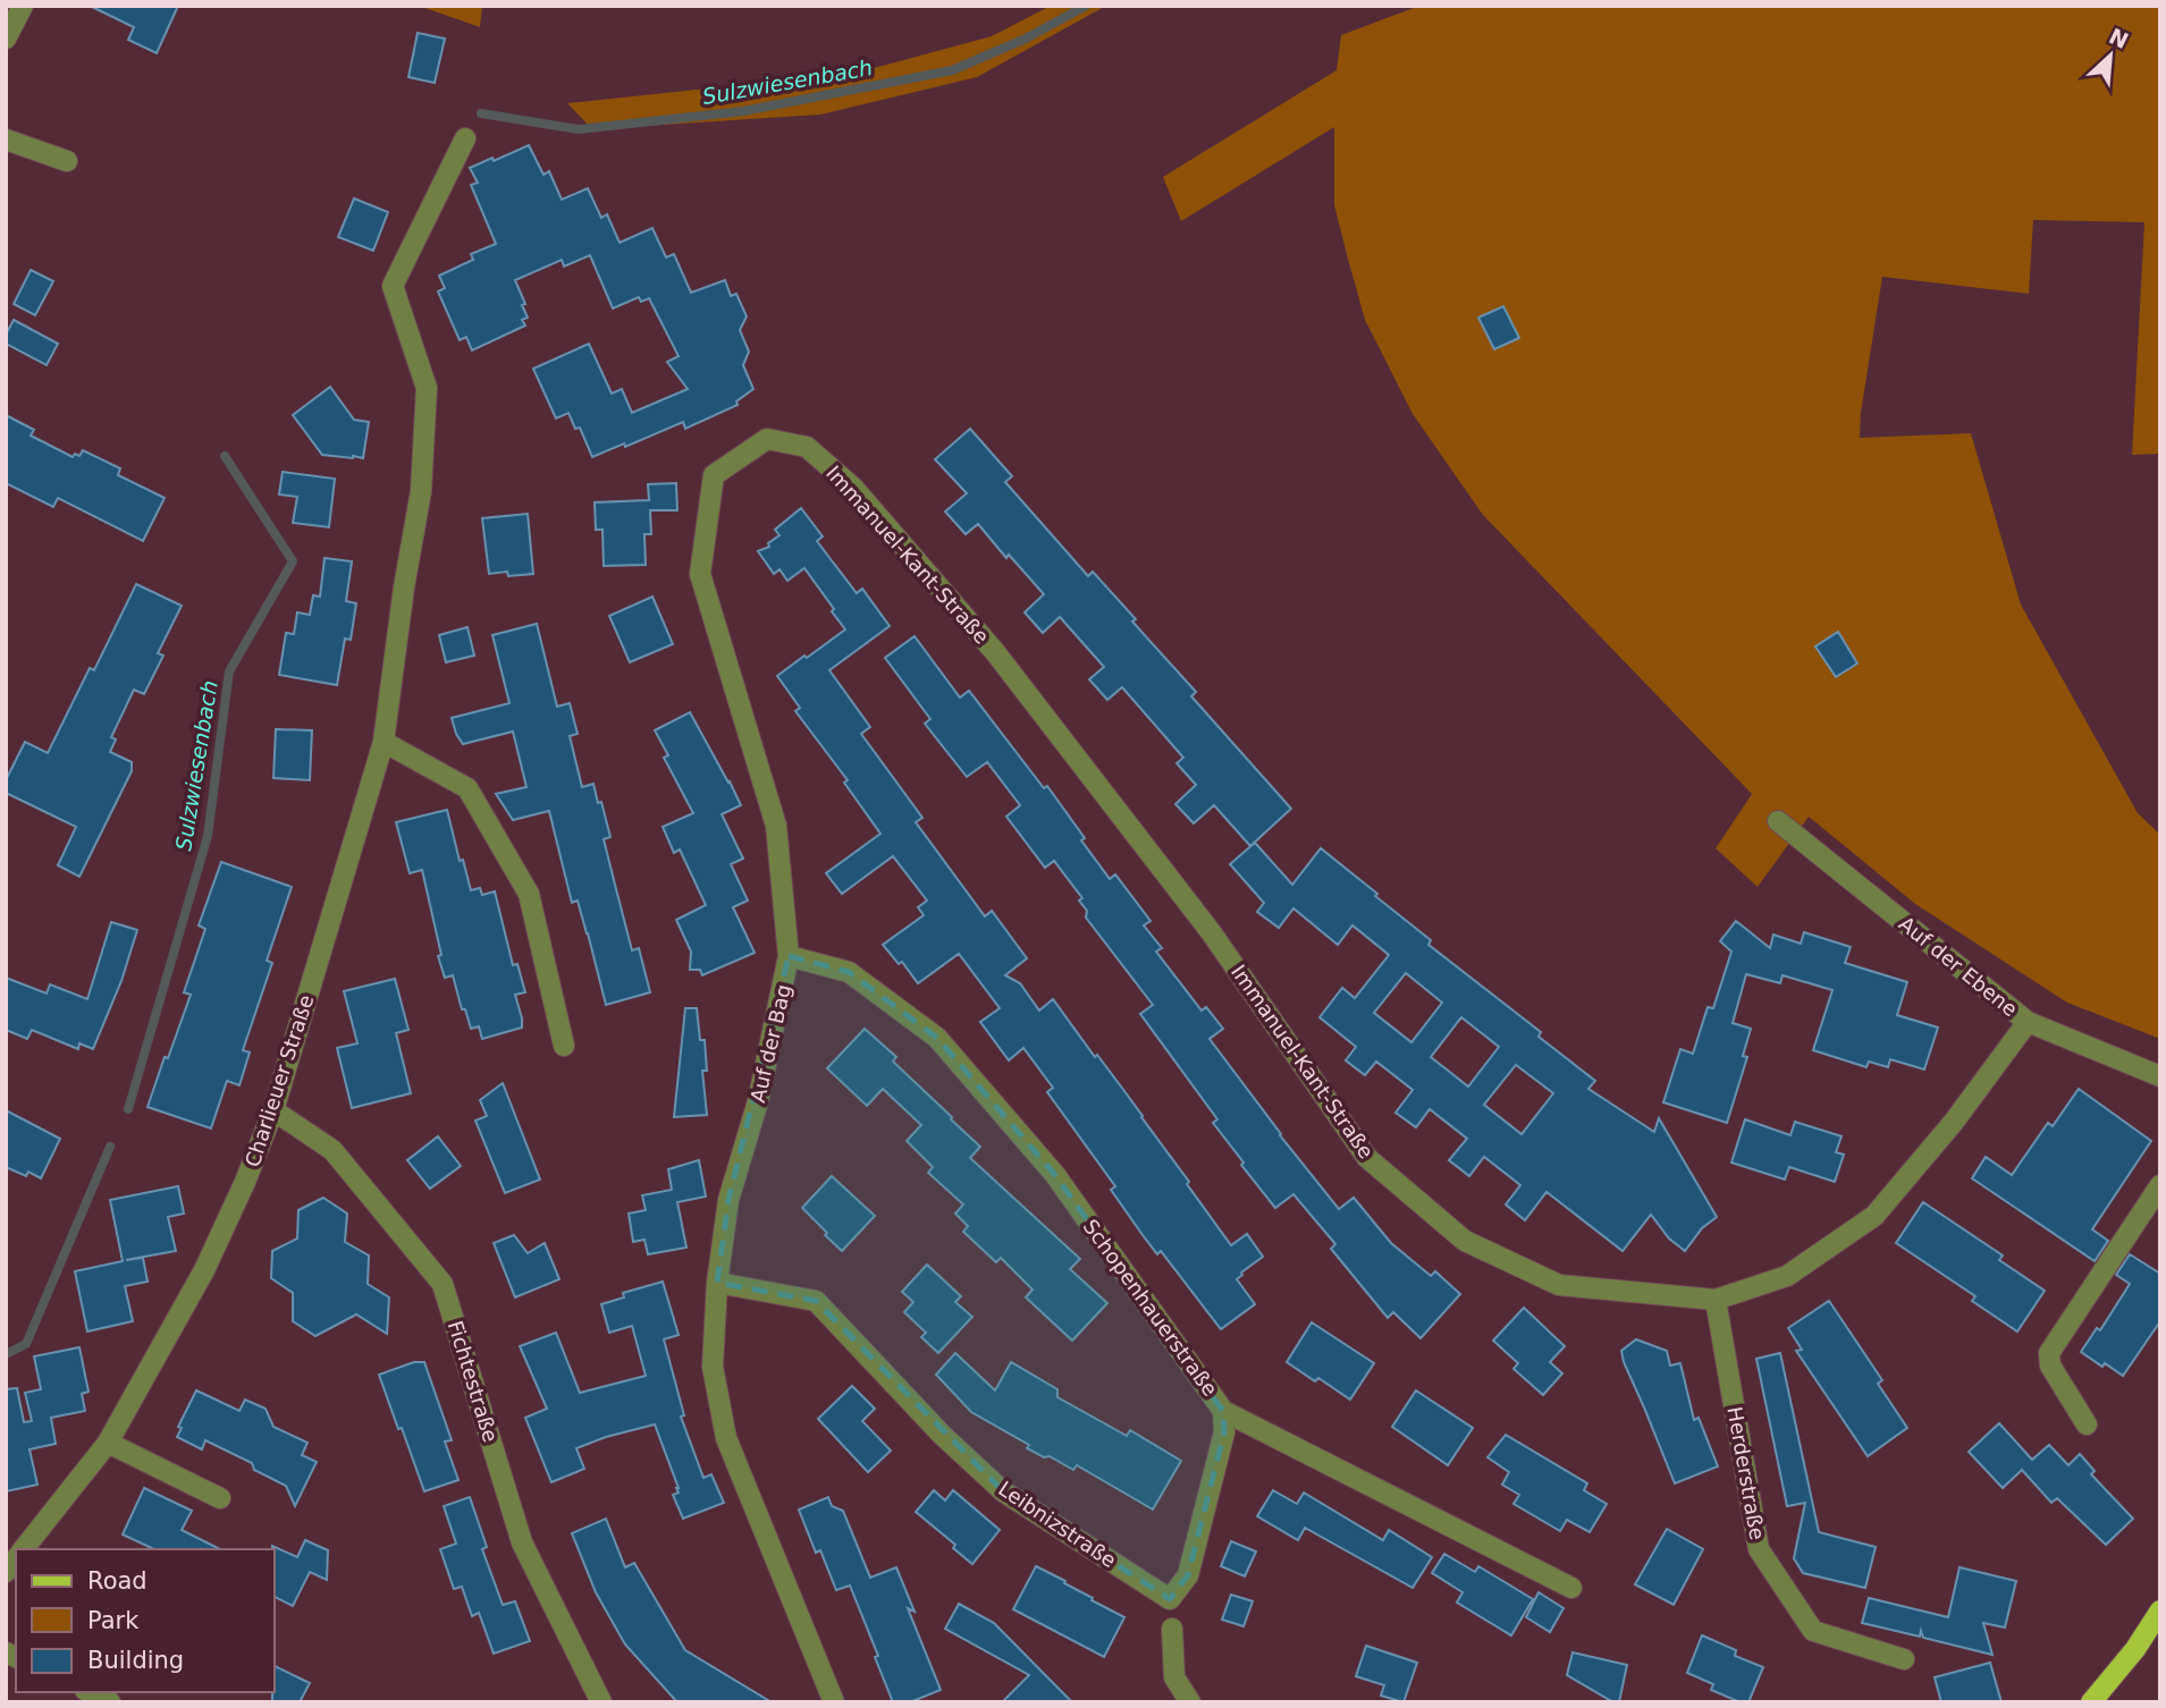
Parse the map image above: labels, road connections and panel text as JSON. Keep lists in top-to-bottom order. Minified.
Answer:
{"streets":{"street":["Immanuel-Kant-Straße","Auf der Ebene","Auf der Bag","Charlieuer Straße","Schopenhauerstraße","Fichtestraße","Herderstraße","Leibnizstraße"]},"crossings":[["Immanuel-Kant-Straße","Auf der Ebene"],["Immanuel-Kant-Straße","Auf der Bag"],["Immanuel-Kant-Straße","Herderstraße"],["Auf der Bag","Schopenhauerstraße"],["Auf der Bag","Leibnizstraße"],["Charlieuer Straße","Fichtestraße"],["Schopenhauerstraße","Leibnizstraße"]],"water":["Sulzwiesenbach"],"legend":["Road","Park","Building"],"north":"top right"}
